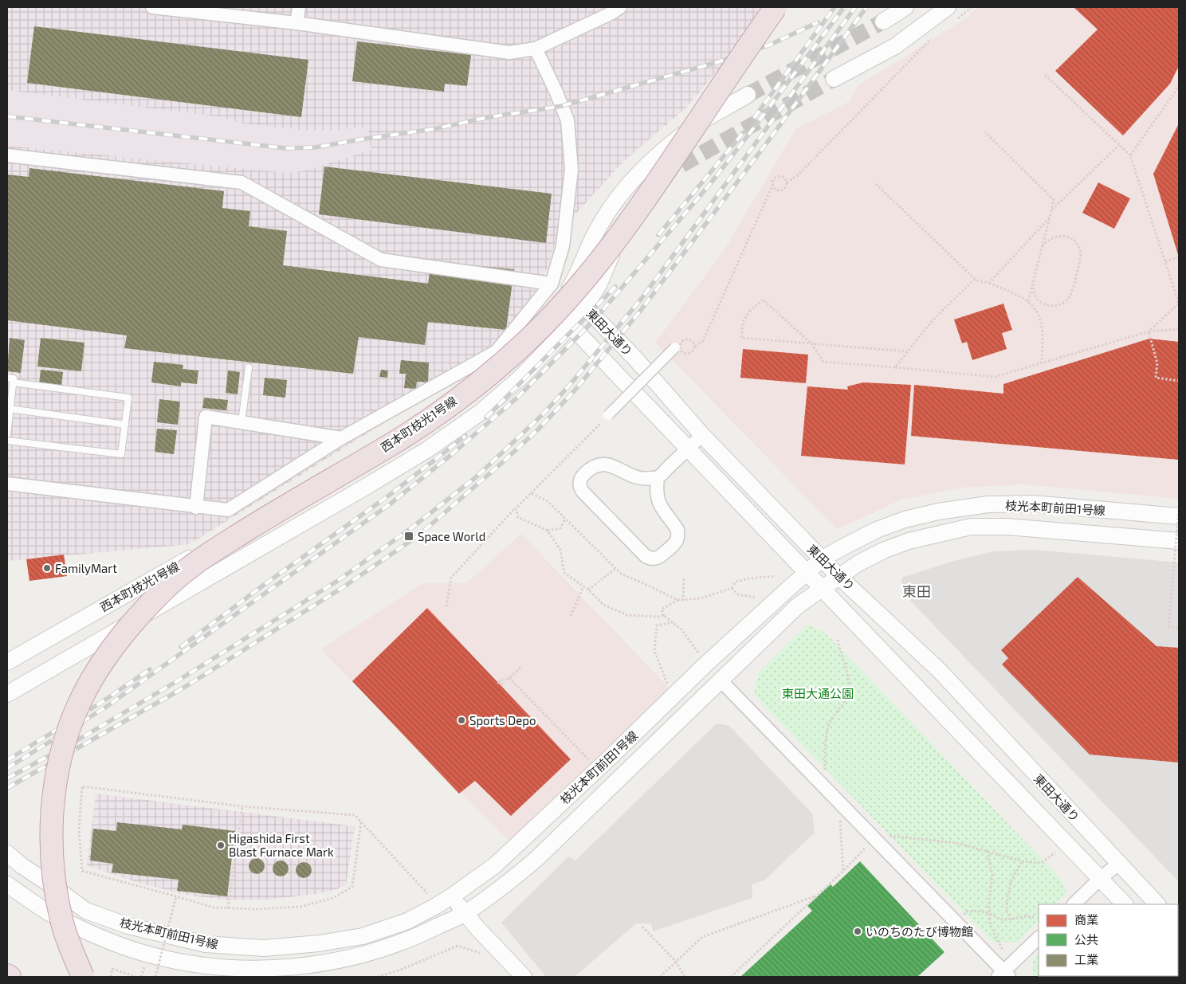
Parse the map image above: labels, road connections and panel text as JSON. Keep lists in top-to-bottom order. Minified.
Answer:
{"streets":{"street":["東田大通り","西本町枝光1号線","枝光本町前田1号線"]},"crossings":[["東田大通り","西本町枝光1号線"],["東田大通り","枝光本町前田1号線"]],"districts":["東田"],"parks":["東田大通公園"],"places":{"transit":["Space World"],"other":["FamilyMart","Sports Depo","Higashida First Blast Furnace Mark","いのちのたび博物館"]},"legend":["商業","公共","工業"]}
